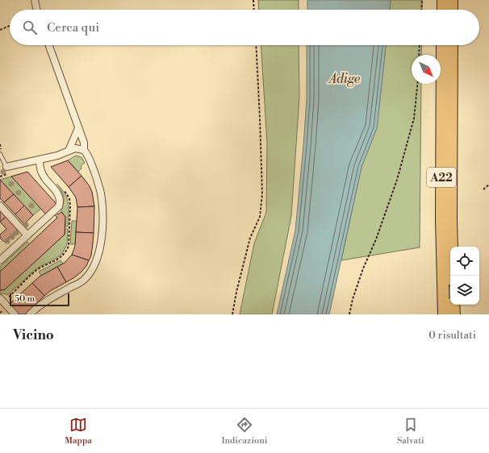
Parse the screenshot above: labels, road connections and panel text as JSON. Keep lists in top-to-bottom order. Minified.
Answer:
{"streets":{"highway":["A22"]},"water":["Adige"],"scale_bar":"50 m","north":"bottom right","page":{"search":"Cerca qui","scale":"50 m","heading":["Vicino","0 risultati"],"nav":["Mappa","Indicazioni","Salvati"]}}
